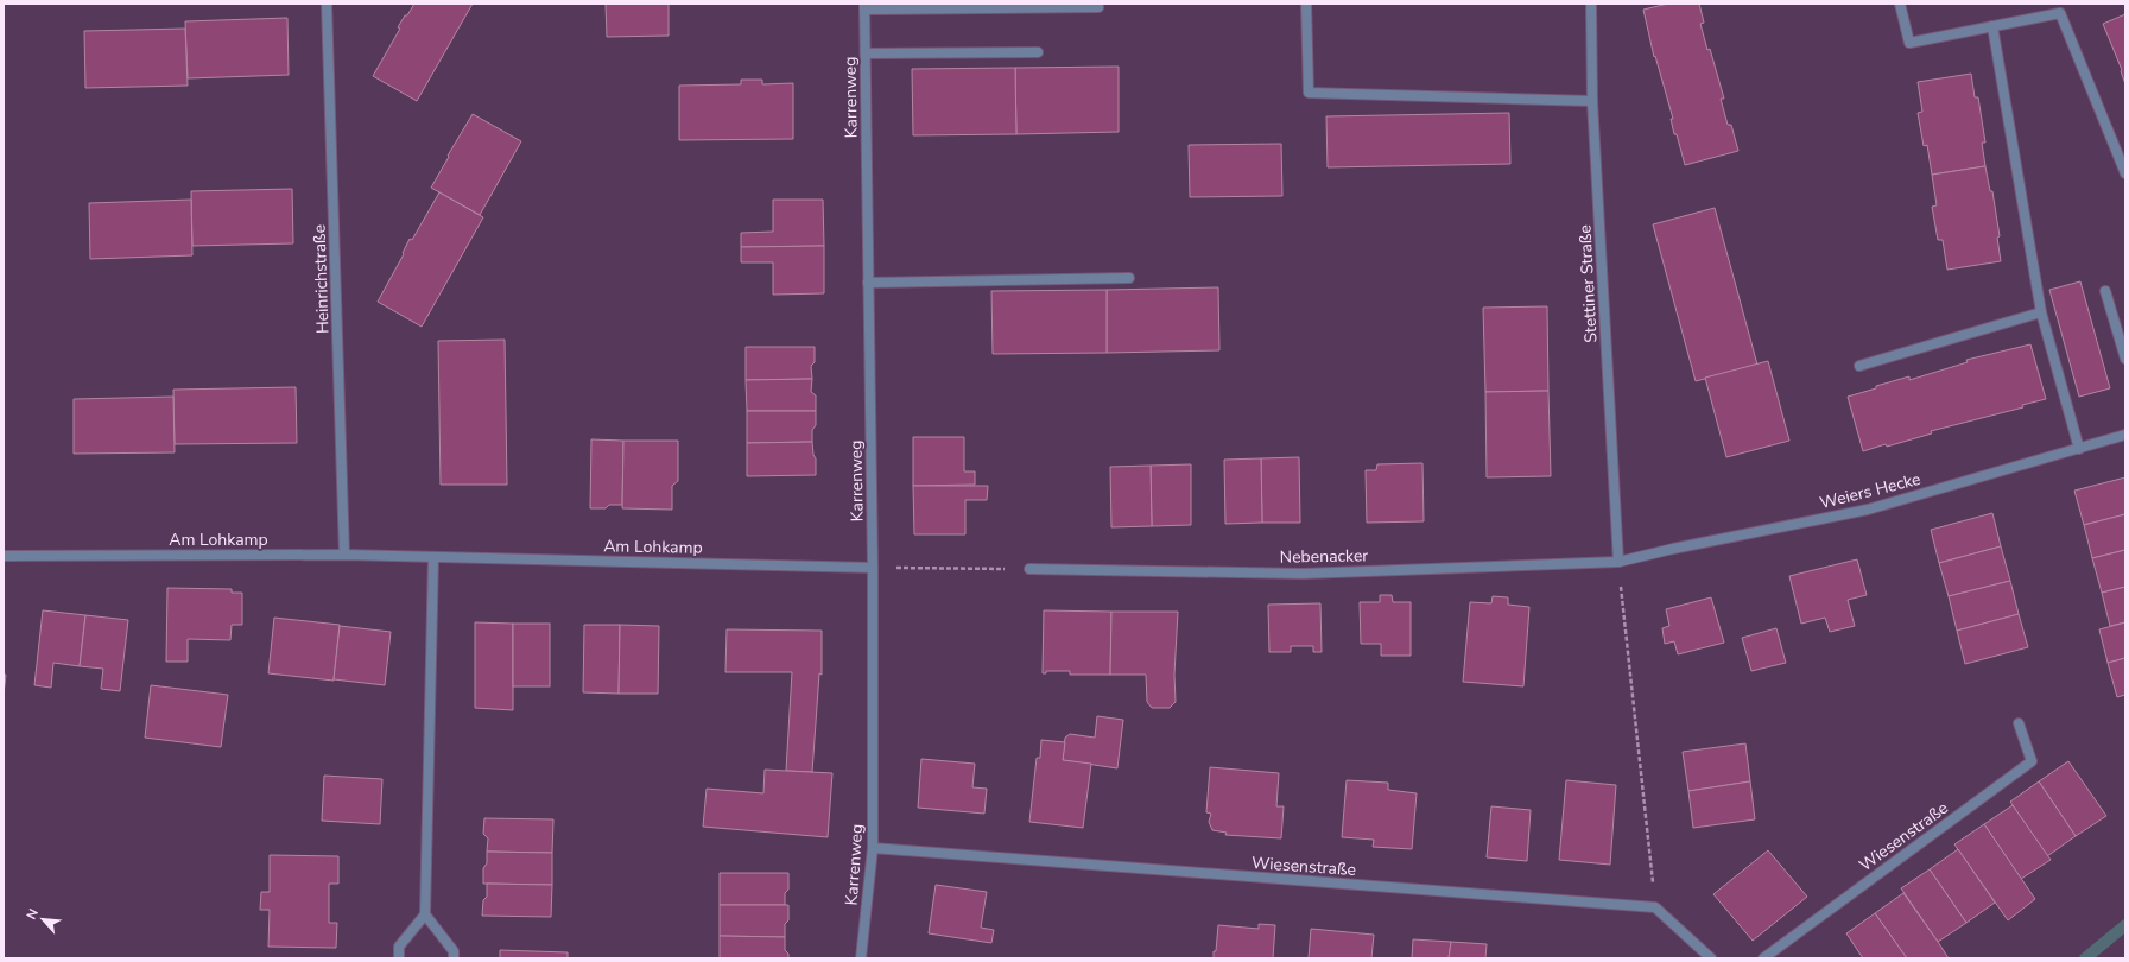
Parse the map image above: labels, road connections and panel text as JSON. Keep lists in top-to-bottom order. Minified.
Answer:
{"streets":{"street":["Karrenweg","Heinrichstraße","Stettiner Straße","Weiers Hecke","Am Lohkamp","Nebenacker","Wiesenstraße"]},"crossings":[["Karrenweg","Am Lohkamp"],["Karrenweg","Wiesenstraße"],["Heinrichstraße","Am Lohkamp"],["Stettiner Straße","Weiers Hecke"],["Stettiner Straße","Nebenacker"],["Weiers Hecke","Nebenacker"]],"north":"top left"}
